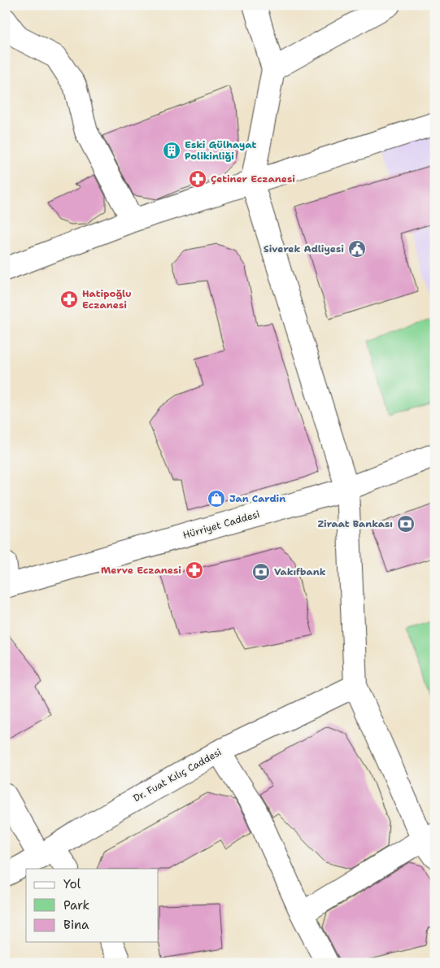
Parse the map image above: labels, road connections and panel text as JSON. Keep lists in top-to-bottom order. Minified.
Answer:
{"streets":{"street":["Hürriyet Caddesi","Dr. Fuat Kılıç Caddesi"]},"places":{"building":["Eski Gülhayat Polikinliği"],"pharmacy":["Çetiner Eczanesi","Hatipoğlu Eczanesi","Merve Eczanesi"],"public building":["Siverek Adliyesi"],"shop":["Jan Cardin"],"bank":["Ziraat Bankası","Vakıfbank"]},"legend":["Yol","Park","Bina"]}
